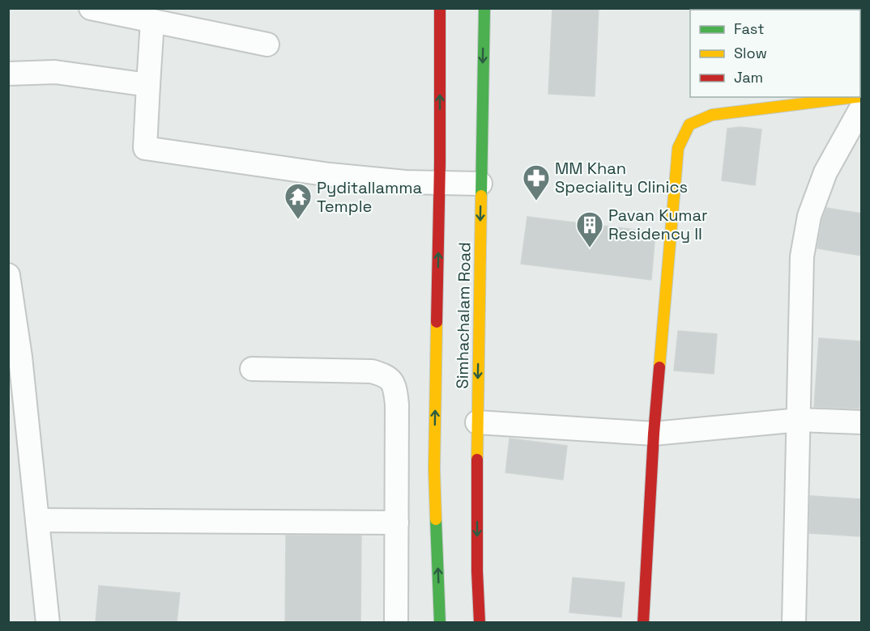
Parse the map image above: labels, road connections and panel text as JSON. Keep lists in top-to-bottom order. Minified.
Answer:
{"streets":{"main road":["Simhachalam Road"]},"places":{"pharmacy":["MM Khan Speciality Clinics"],"temple":["Pyditallamma Temple"],"building":["Pavan Kumar Residency II"]},"legend":["Fast","Slow","Jam"]}
